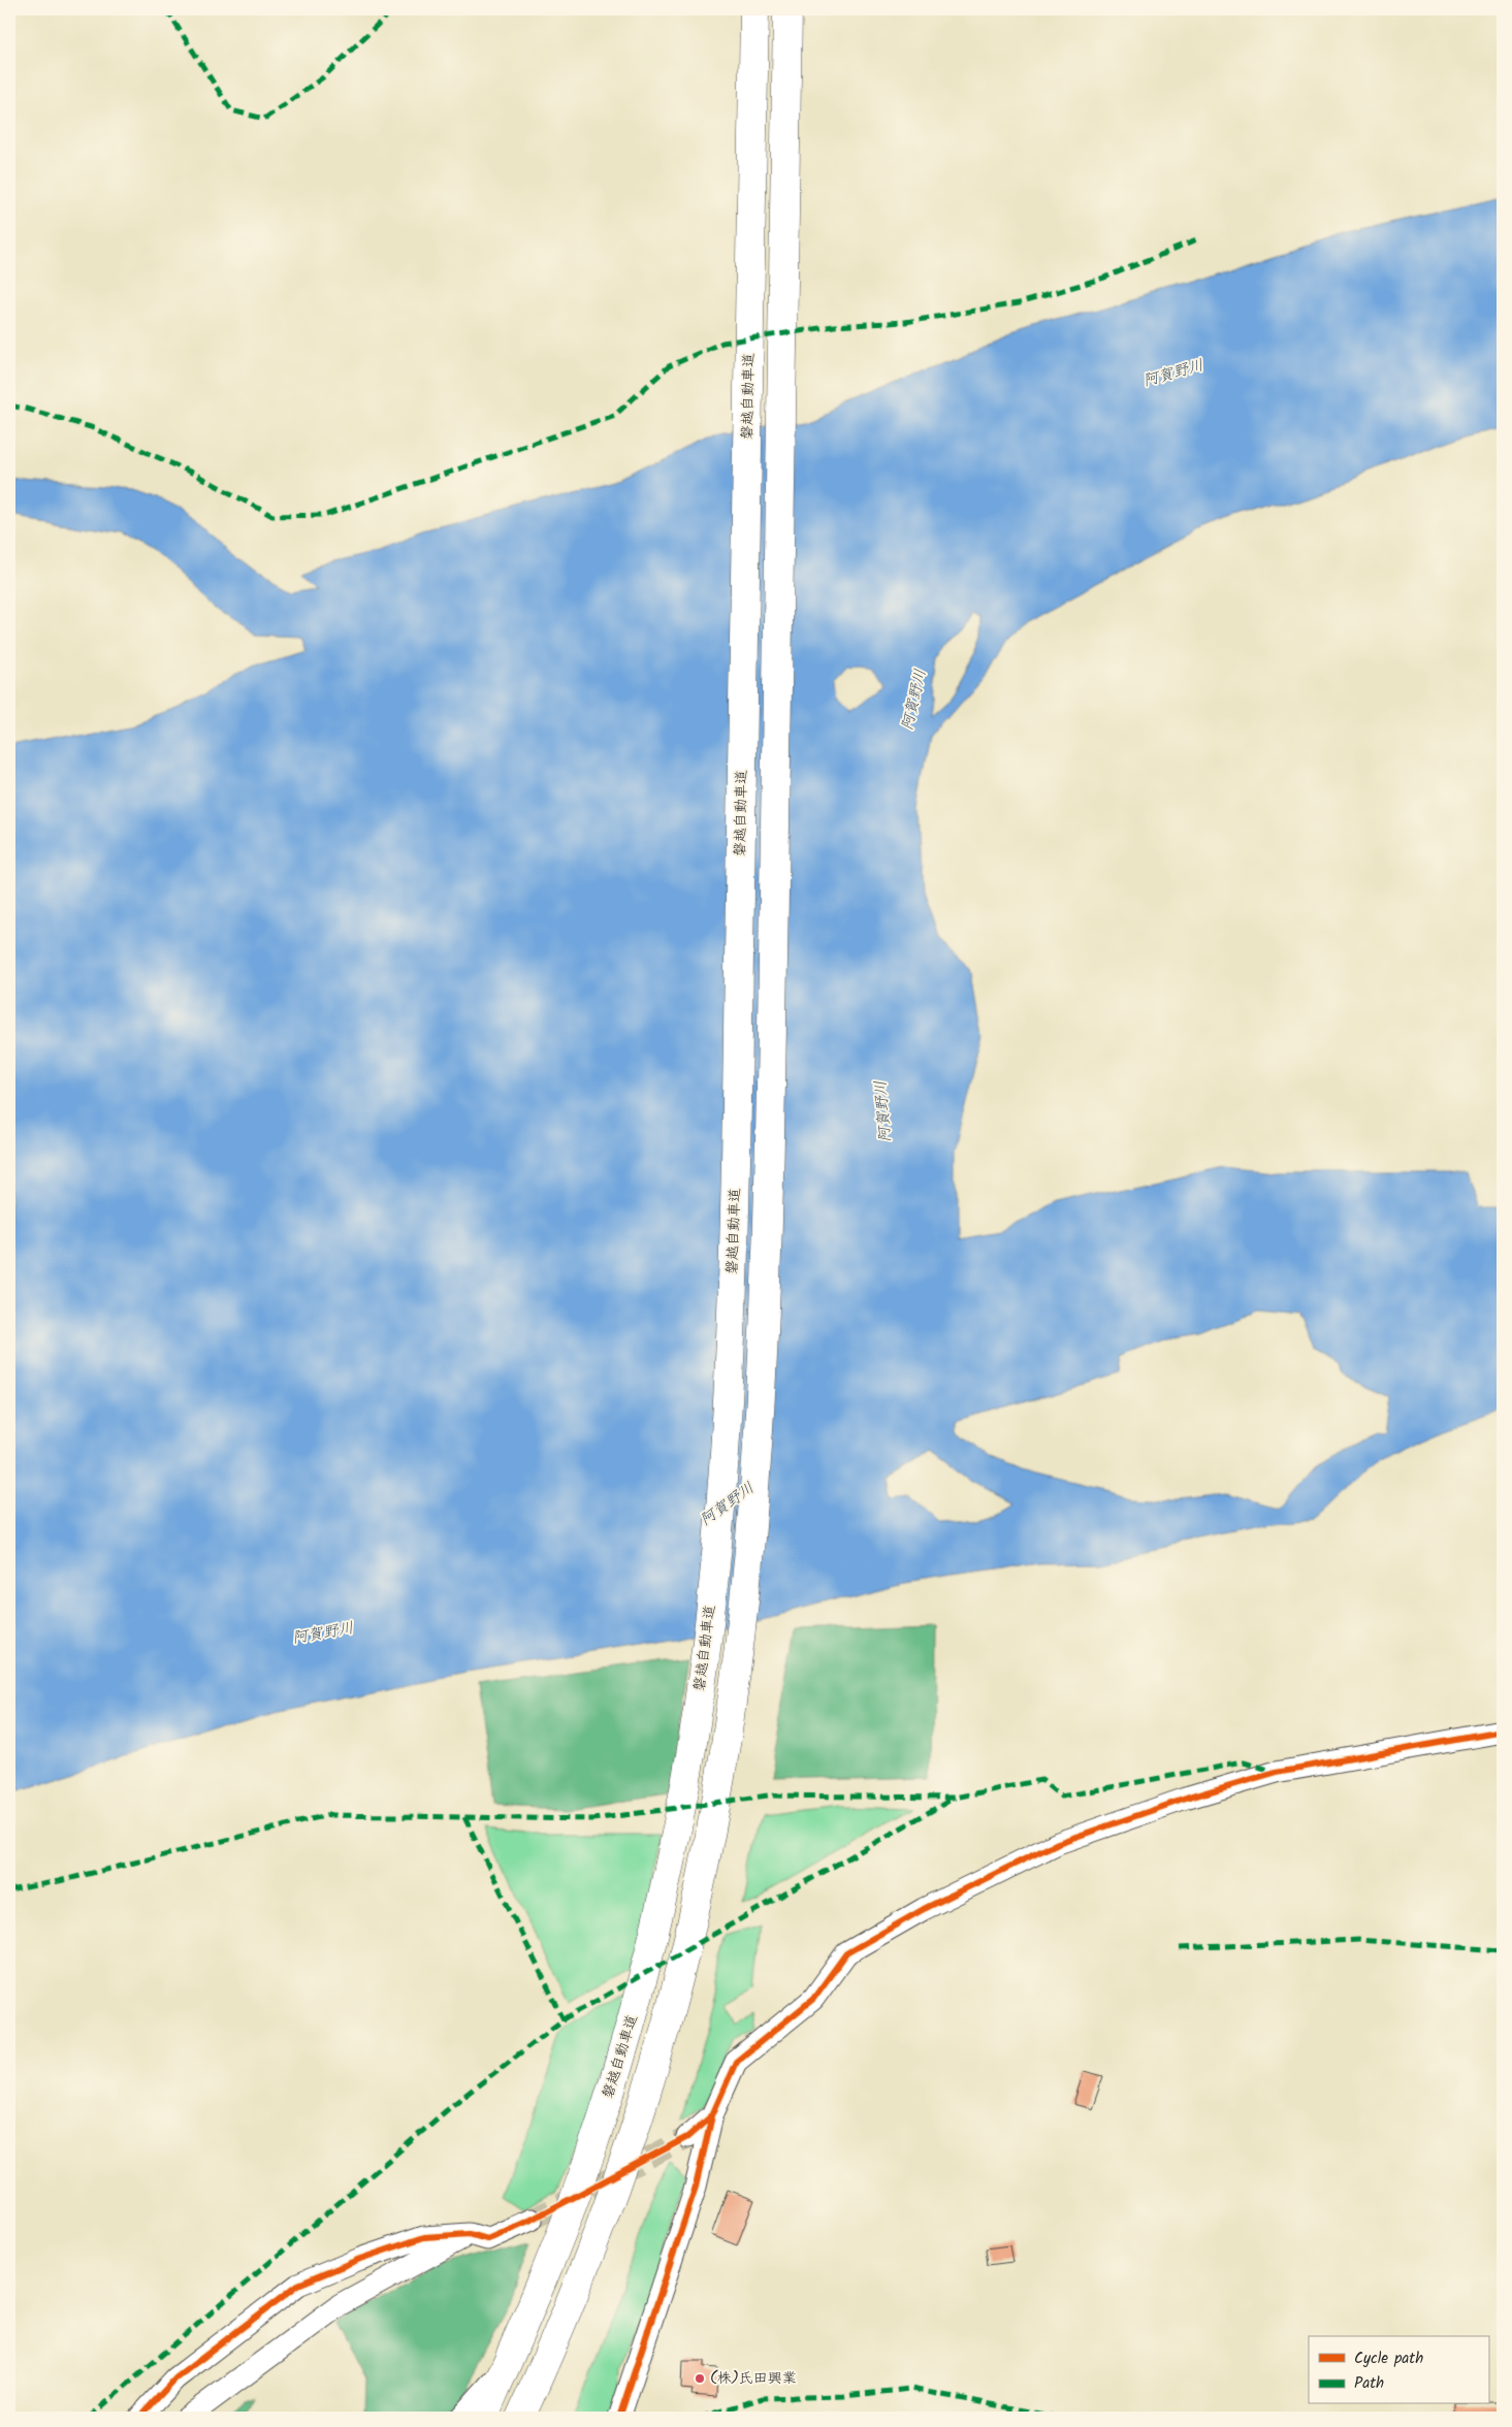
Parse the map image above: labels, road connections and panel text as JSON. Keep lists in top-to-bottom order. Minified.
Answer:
{"streets":{"highway":["磐越自動車道"]},"water":["阿賀野川"],"places":["(株)氏田興業"],"legend":["Cycle path","Path"]}
